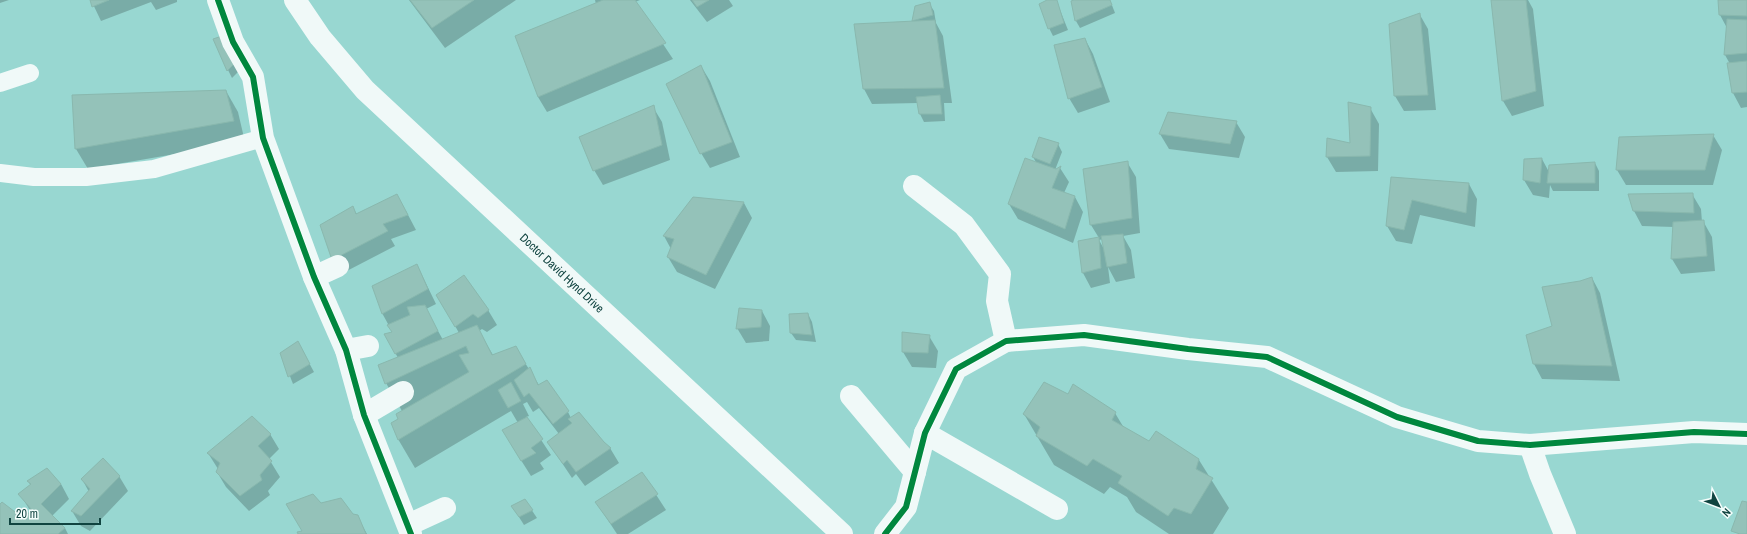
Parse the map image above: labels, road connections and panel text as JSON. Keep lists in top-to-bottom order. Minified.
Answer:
{"streets":{"street":["Doctor David Hynd Drive"]},"scale_bar":"20 m","north":"bottom right"}
